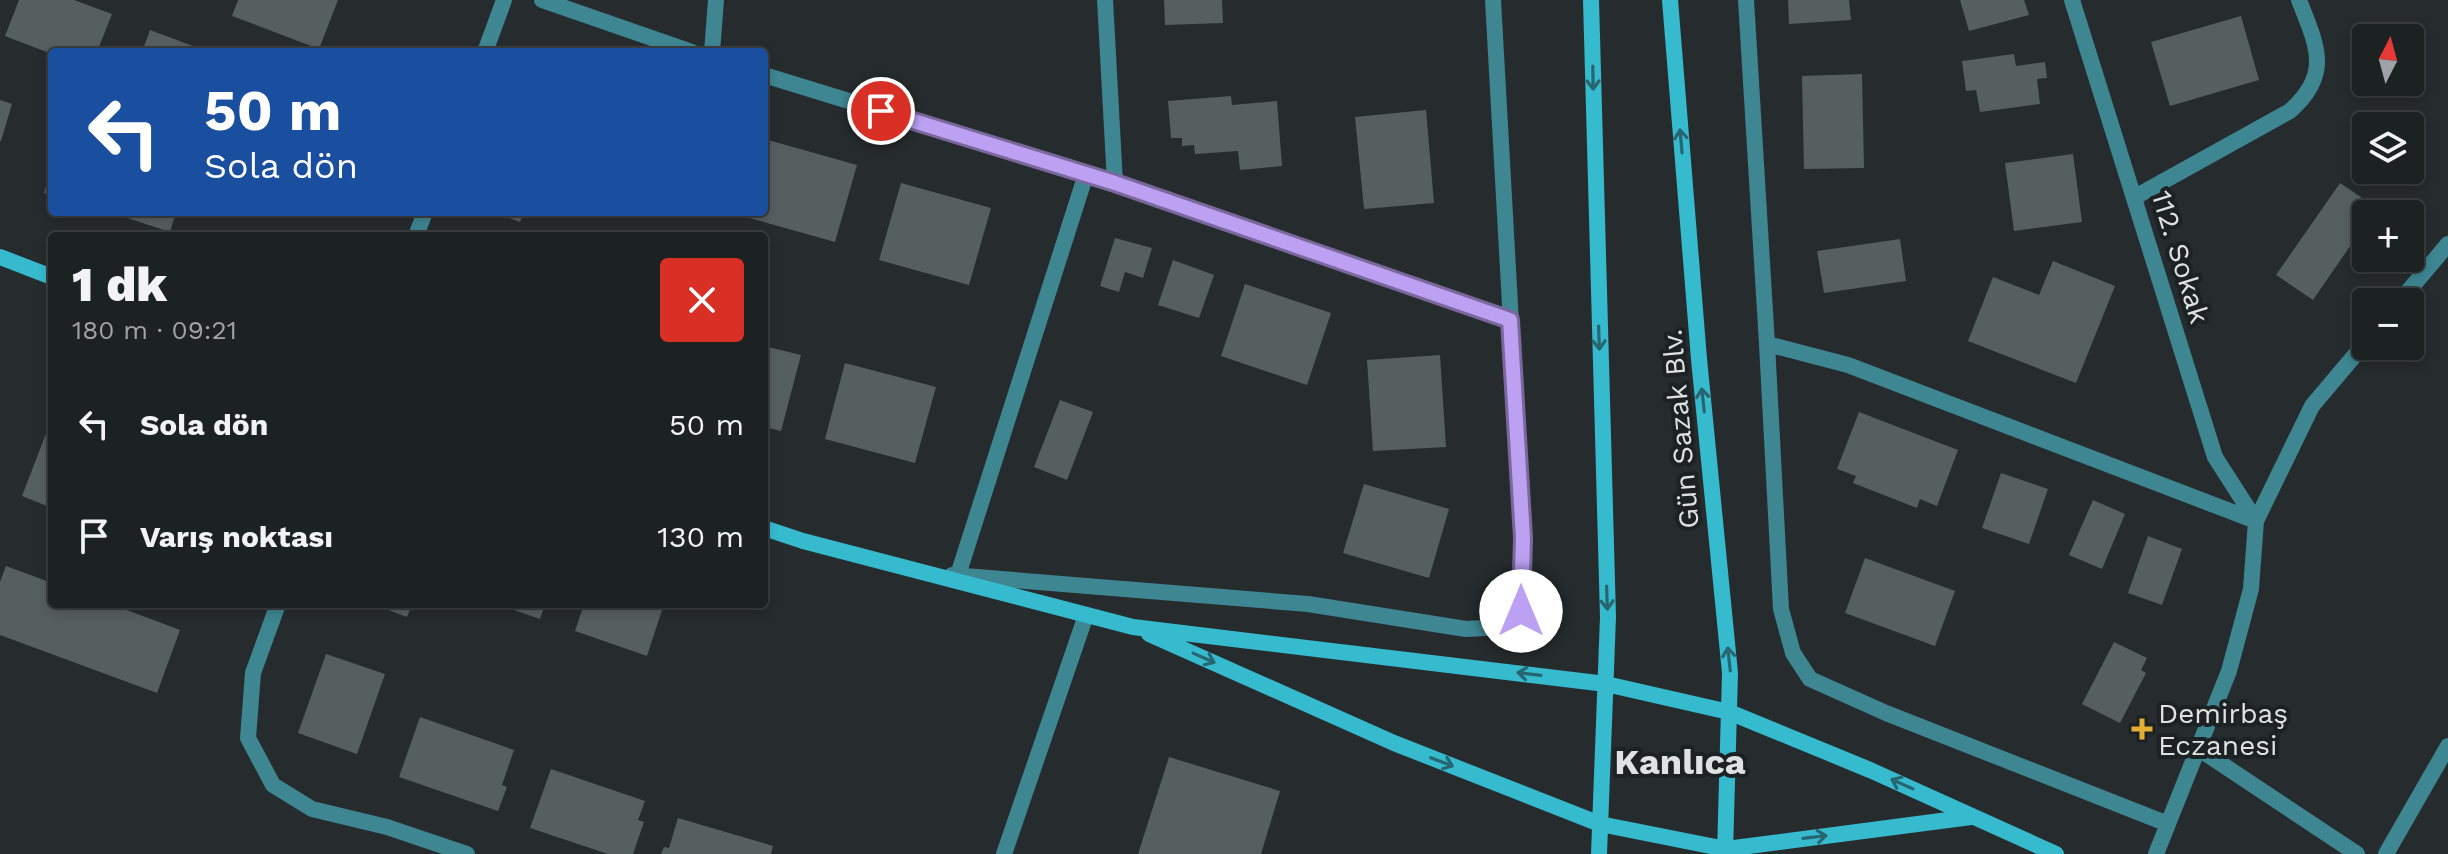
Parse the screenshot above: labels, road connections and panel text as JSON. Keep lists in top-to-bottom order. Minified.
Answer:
{"streets":{"main road":["Gün Sazak Blv."],"street":["112. Sokak"]},"districts":["Kanlıca"],"places":{"health":["Demirbaş Eczanesi"]},"north":"top","page":{"map_buttons":["+","−"],"turn":["50 m","Sola dön"],"heading":["1 dk","180 m · 09:21"],"list":[{"name":"Sola dön","value":"50 m"},{"name":"Varış noktası","value":"130 m"}]}}
